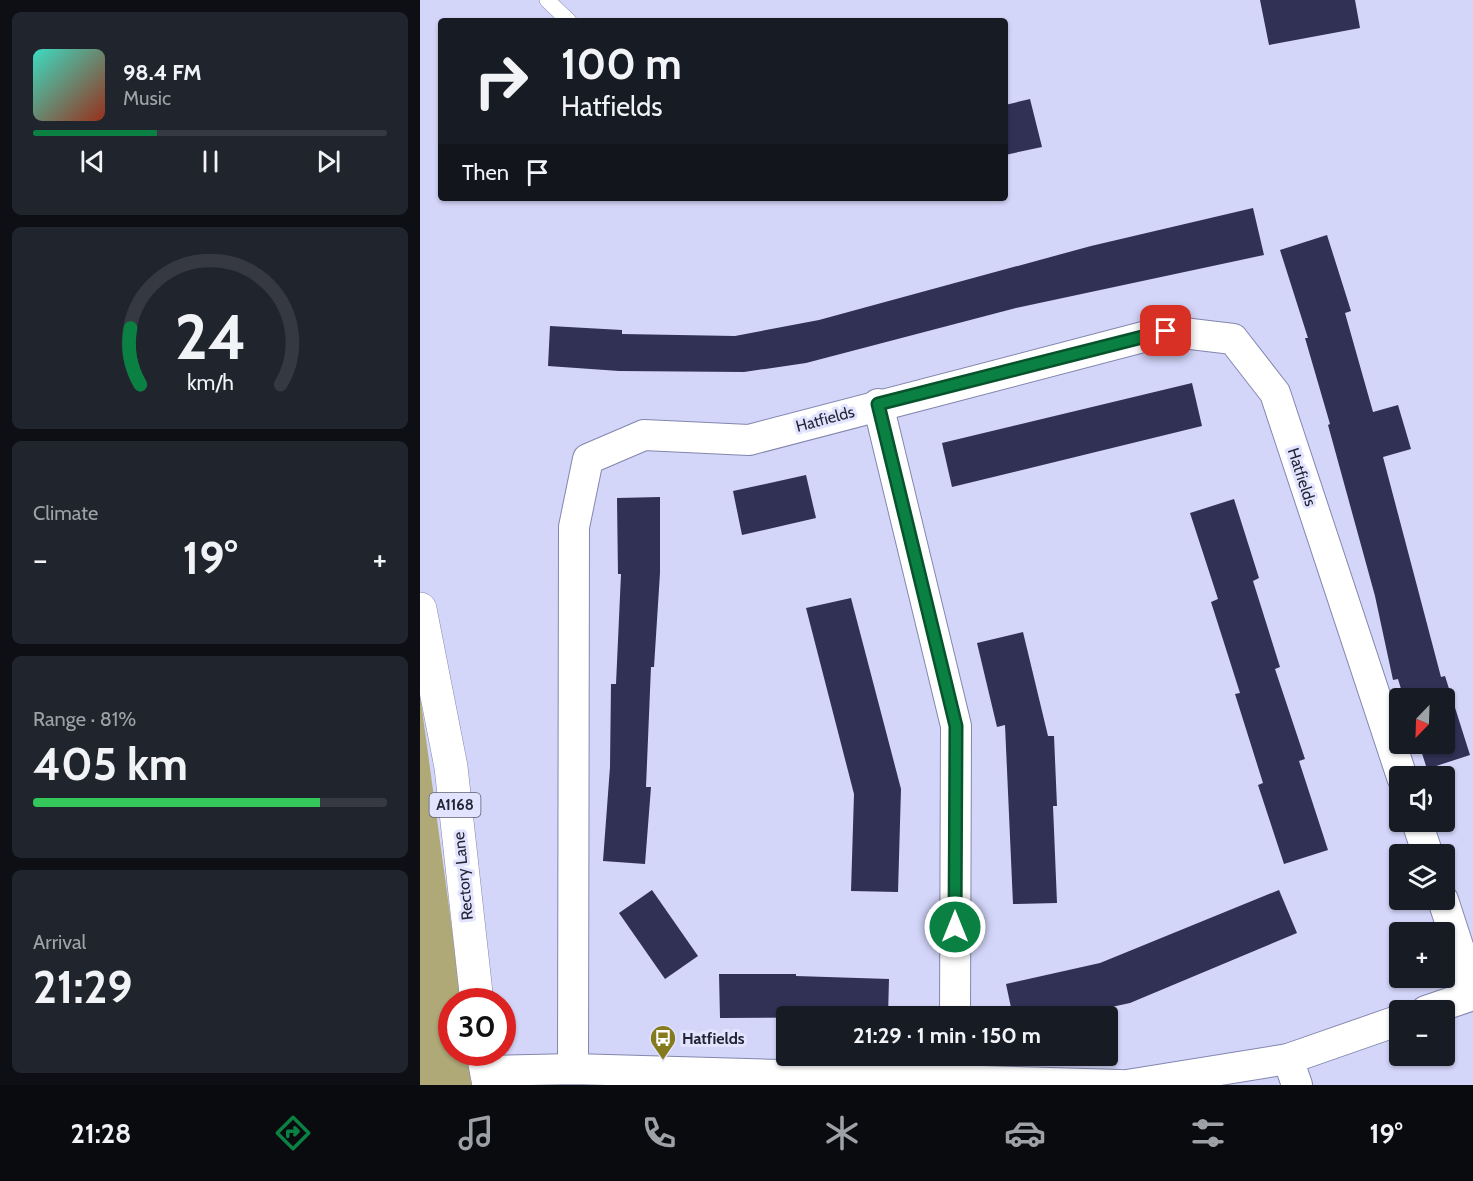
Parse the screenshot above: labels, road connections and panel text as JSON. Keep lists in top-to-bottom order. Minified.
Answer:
{"streets":{"main road":["A1168","Rectory Lane"],"street":["Hatfields"]},"places":{"bus stop":["Hatfields"]},"north":"bottom left","page":{"turn":["100 m","Hatfields"],"song":["98.4 FM","Music"],"then":"Then","tile":["Climate",["Range · 81%","405 km"],["Arrival","21:29"]],"heat":["−","19°","+"],"map_buttons":["+","−"],"limit":"30","trip":"21:29 · 1 min · 150 m","tabs":["21:28","19°"],"gauge":["24","km/h"]}}
